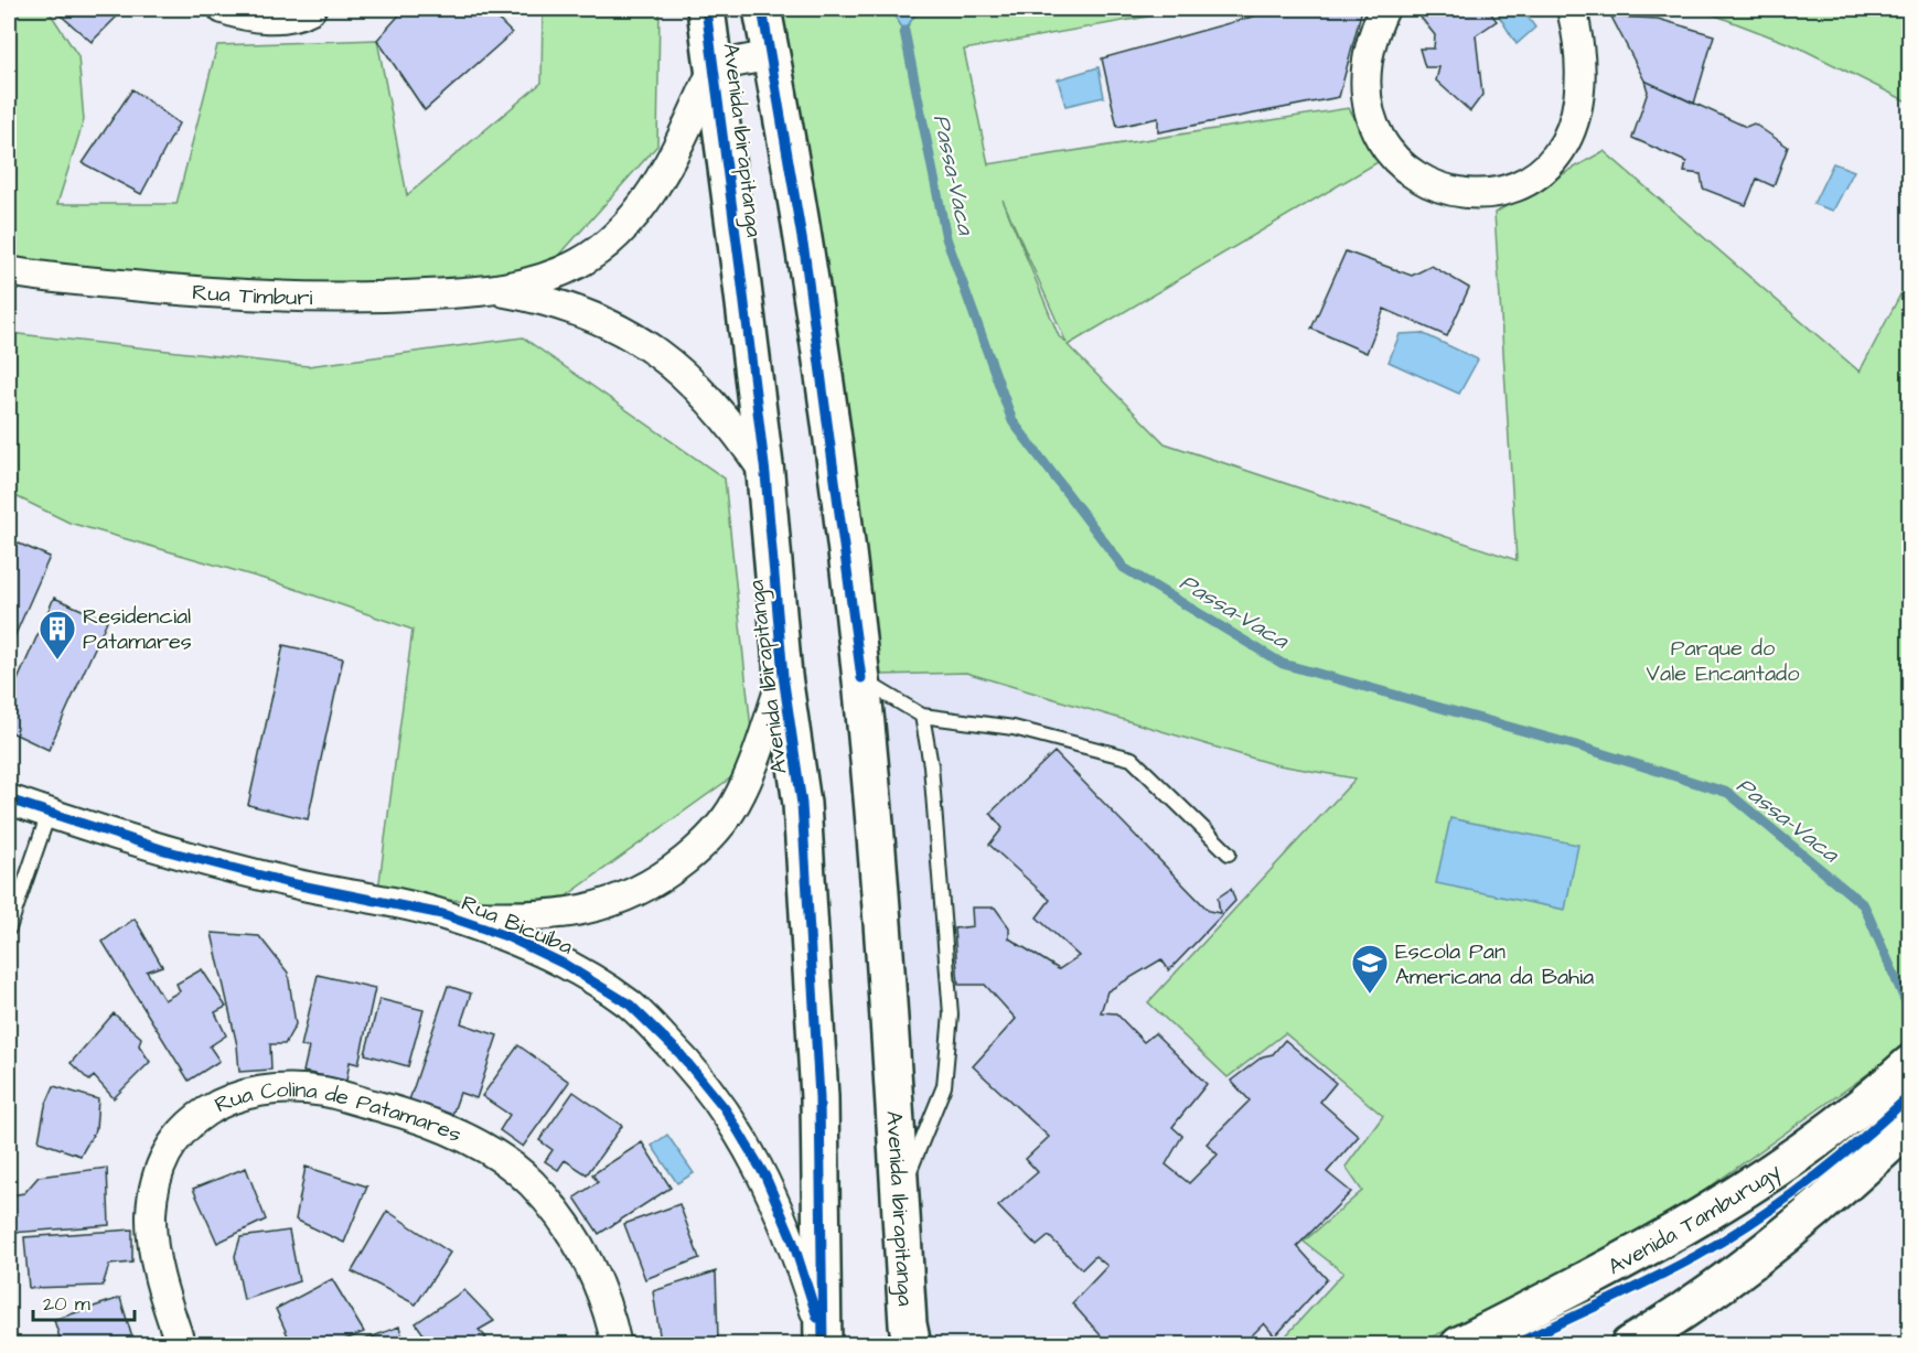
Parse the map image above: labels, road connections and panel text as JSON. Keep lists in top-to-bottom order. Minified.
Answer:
{"streets":{"main road":["Avenida Ibirapitanga","Avenida Tamburugy"],"street":["Rua Timburi","Rua Bicuíba","Rua Colina de Patamares"]},"crossings":[["Avenida Ibirapitanga","Rua Timburi"],["Avenida Ibirapitanga","Rua Bicuíba"]],"water":["Passa-Vaca"],"parks":["Parque do Vale Encantado"],"places":{"building":["Residencial Patamares"],"school or university":["Escola Pan Americana da Bahia"]},"scale_bar":"20 m"}
